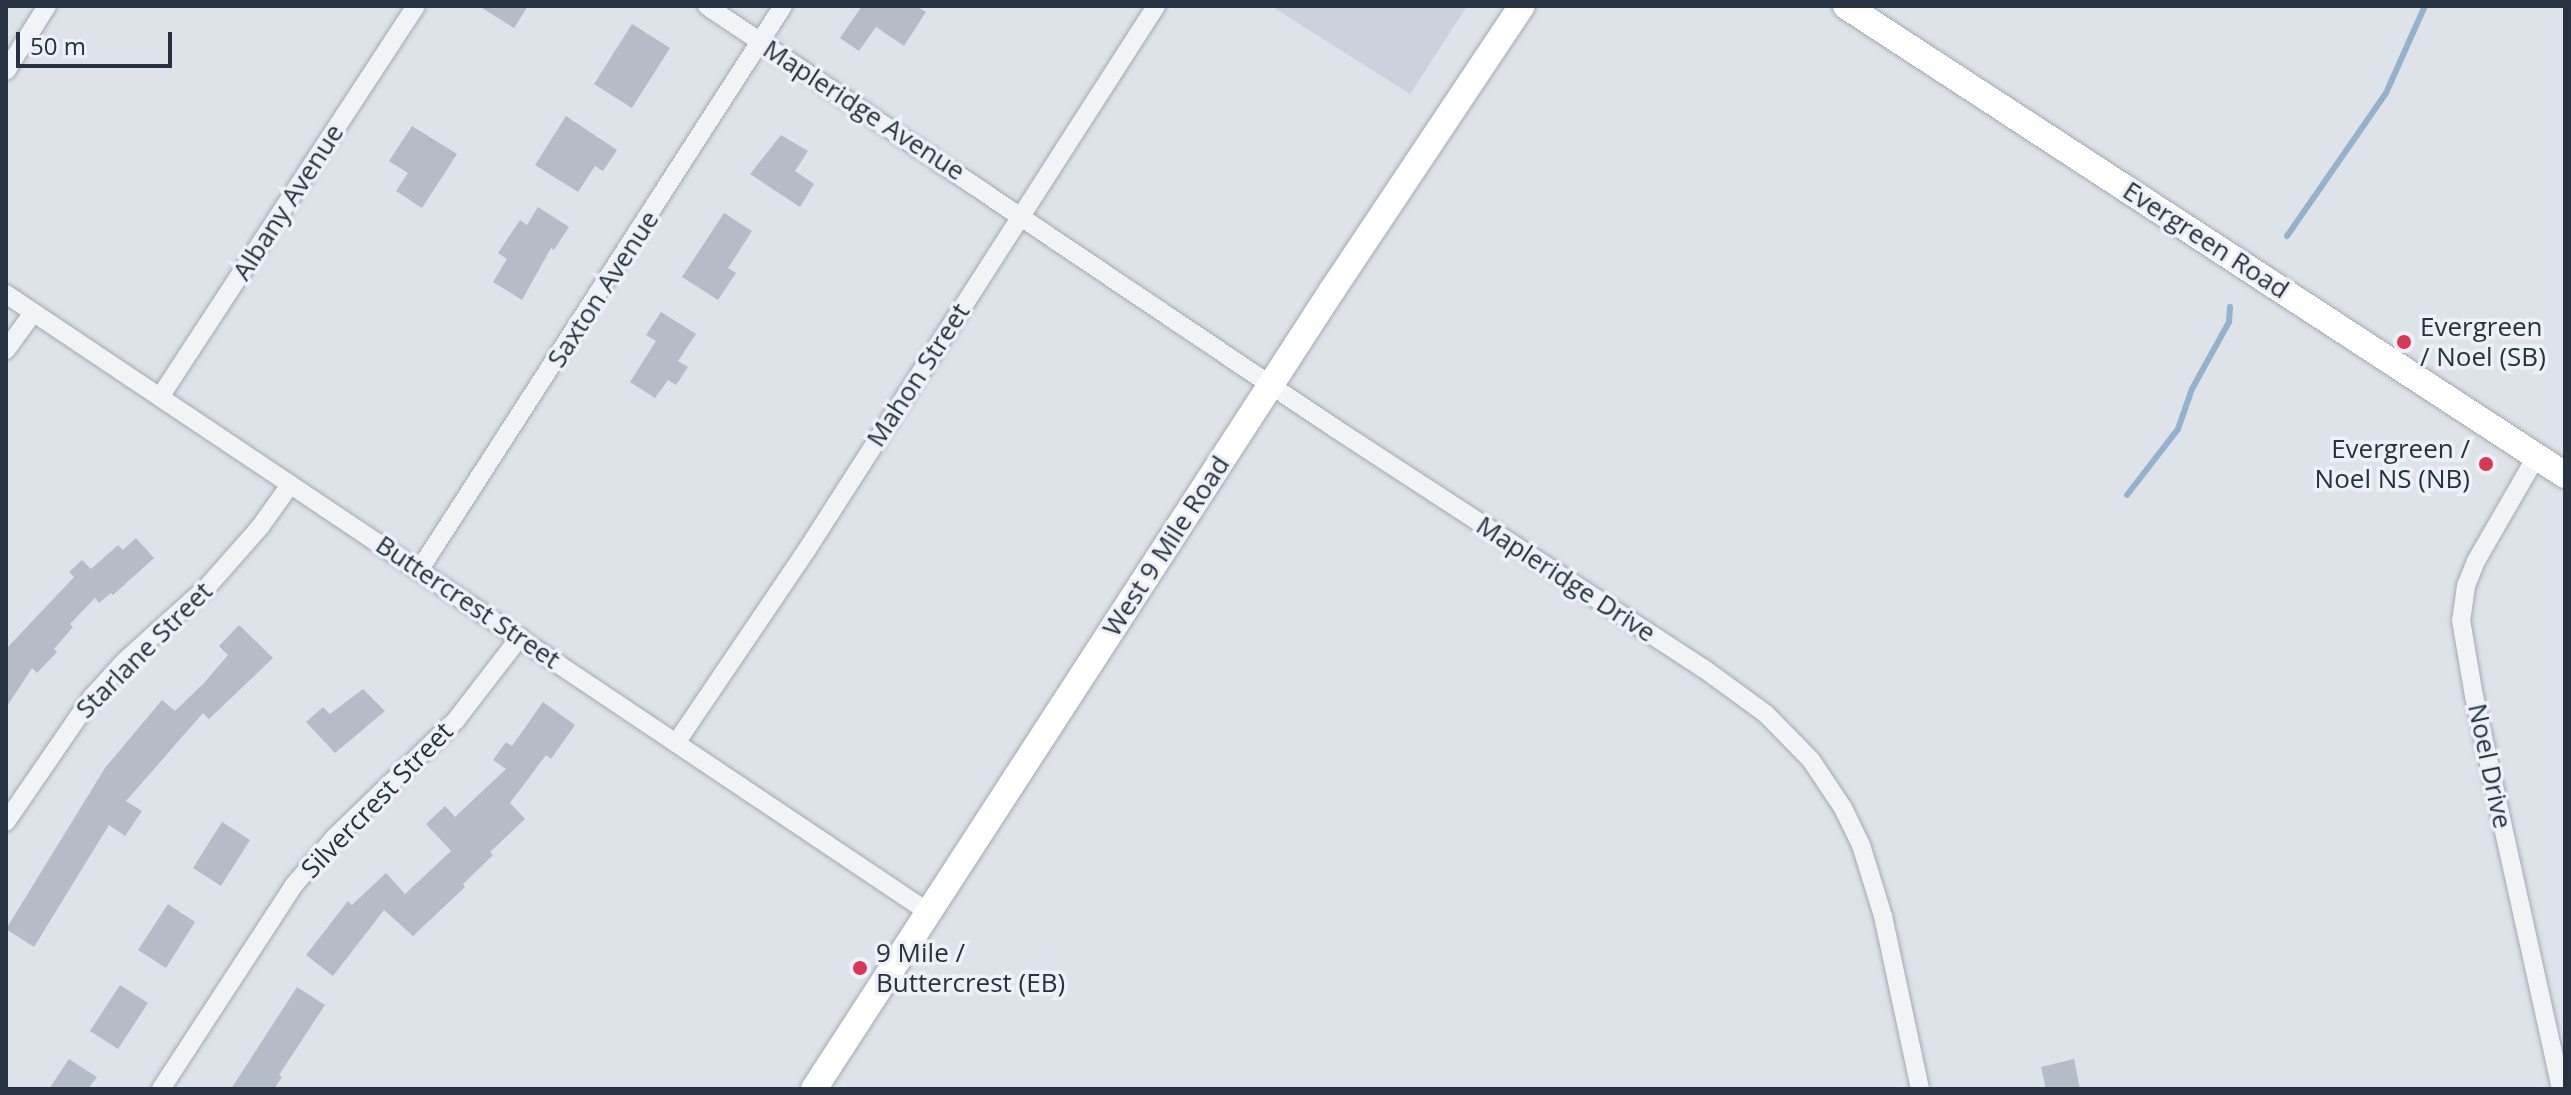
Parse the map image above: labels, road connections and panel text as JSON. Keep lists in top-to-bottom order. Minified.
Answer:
{"streets":{"main road":["Evergreen Road","West 9 Mile Road"],"street":["Mapleridge Avenue","Albany Avenue","Saxton Avenue","Mahon Street","Mapleridge Drive","Buttercrest Street","Starlane Street","Noel Drive","Silvercrest Street"]},"crossings":[["Mapleridge Avenue","Saxton Avenue"],["Mapleridge Avenue","Mahon Street"],["Mapleridge Avenue","Mapleridge Drive"],["Albany Avenue","Buttercrest Street"],["Evergreen Road","Noel Drive"],["Saxton Avenue","Buttercrest Street"],["Mahon Street","Mapleridge Drive"],["Mahon Street","Buttercrest Street"],["West 9 Mile Road","Mapleridge Drive"],["West 9 Mile Road","Buttercrest Street"],["Buttercrest Street","Starlane Street"],["Buttercrest Street","Silvercrest Street"]],"places":["Evergreen / Noel (SB)","Evergreen / Noel NS (NB)","9 Mile / Buttercrest (EB)"],"scale_bar":"50 m"}
